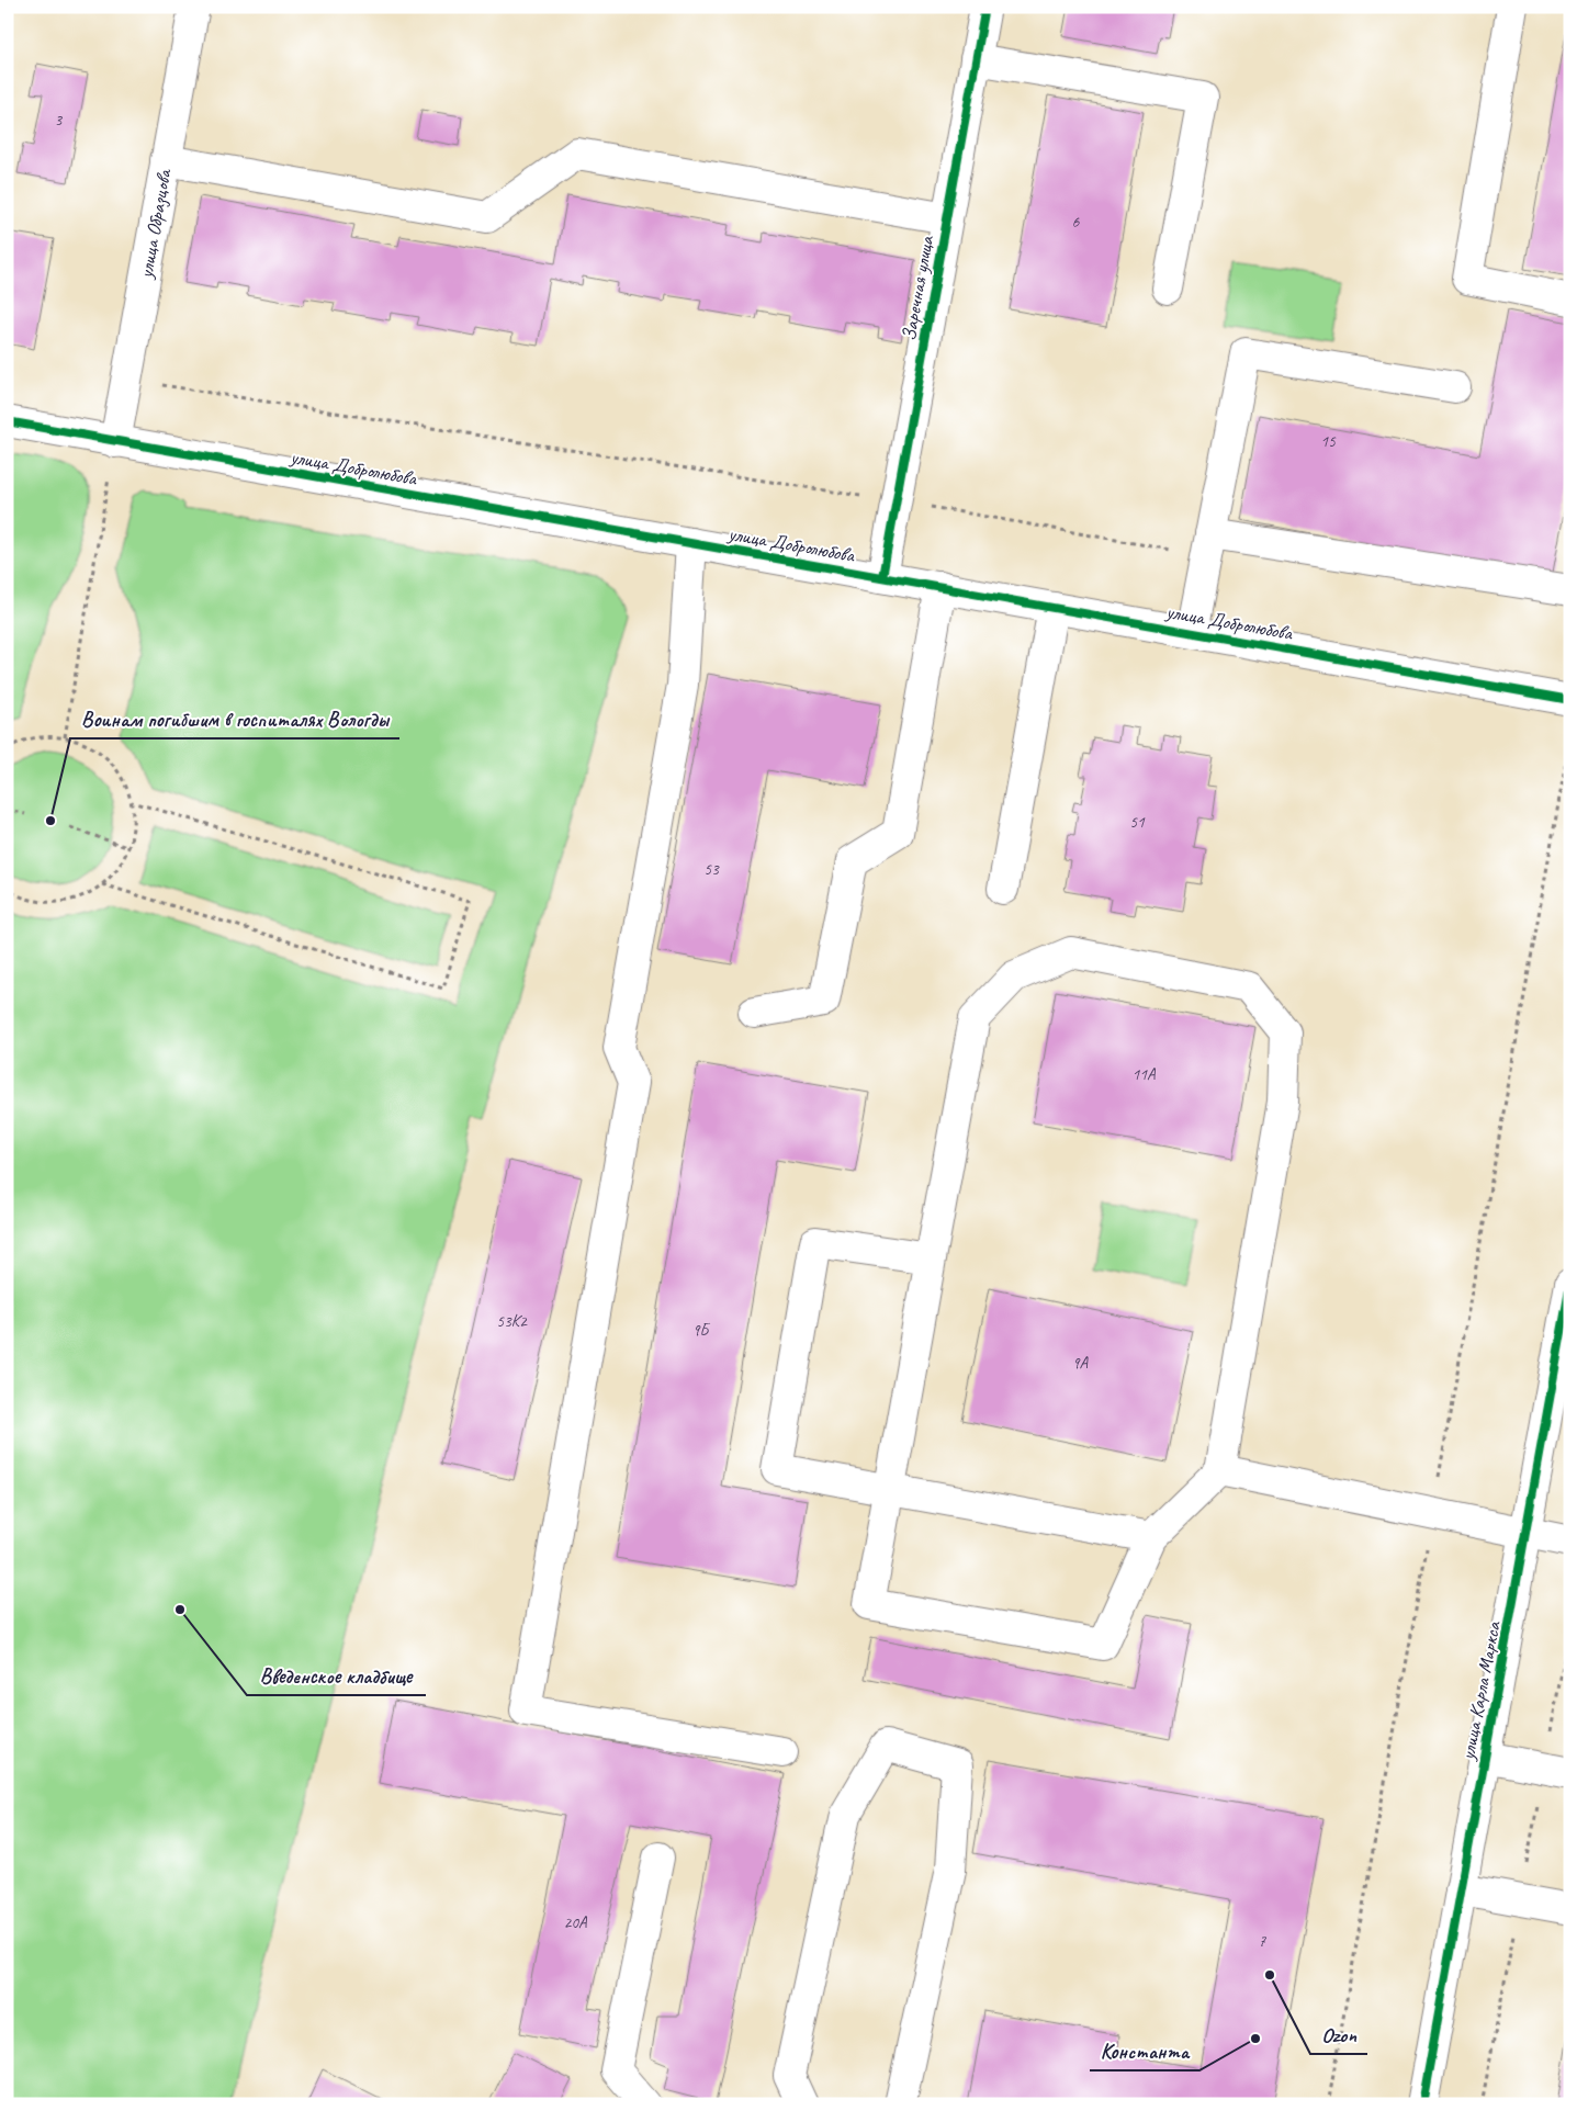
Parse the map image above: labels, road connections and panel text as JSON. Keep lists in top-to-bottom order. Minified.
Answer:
{"streets":{"street":["улица Образцова","Заречная улица","улица Добролюбова","улица Карла Маркса"]},"crossings":[["улица Образцова","улица Добролюбова"],["Заречная улица","улица Добролюбова"]],"places":["Воинам погибшим в госпиталях Вологды","Введенское кладбище","Ozon","Константа"],"house_numbers":["3","6","15","51","53","11А","53К2","9Б","9А","20А","7"]}
